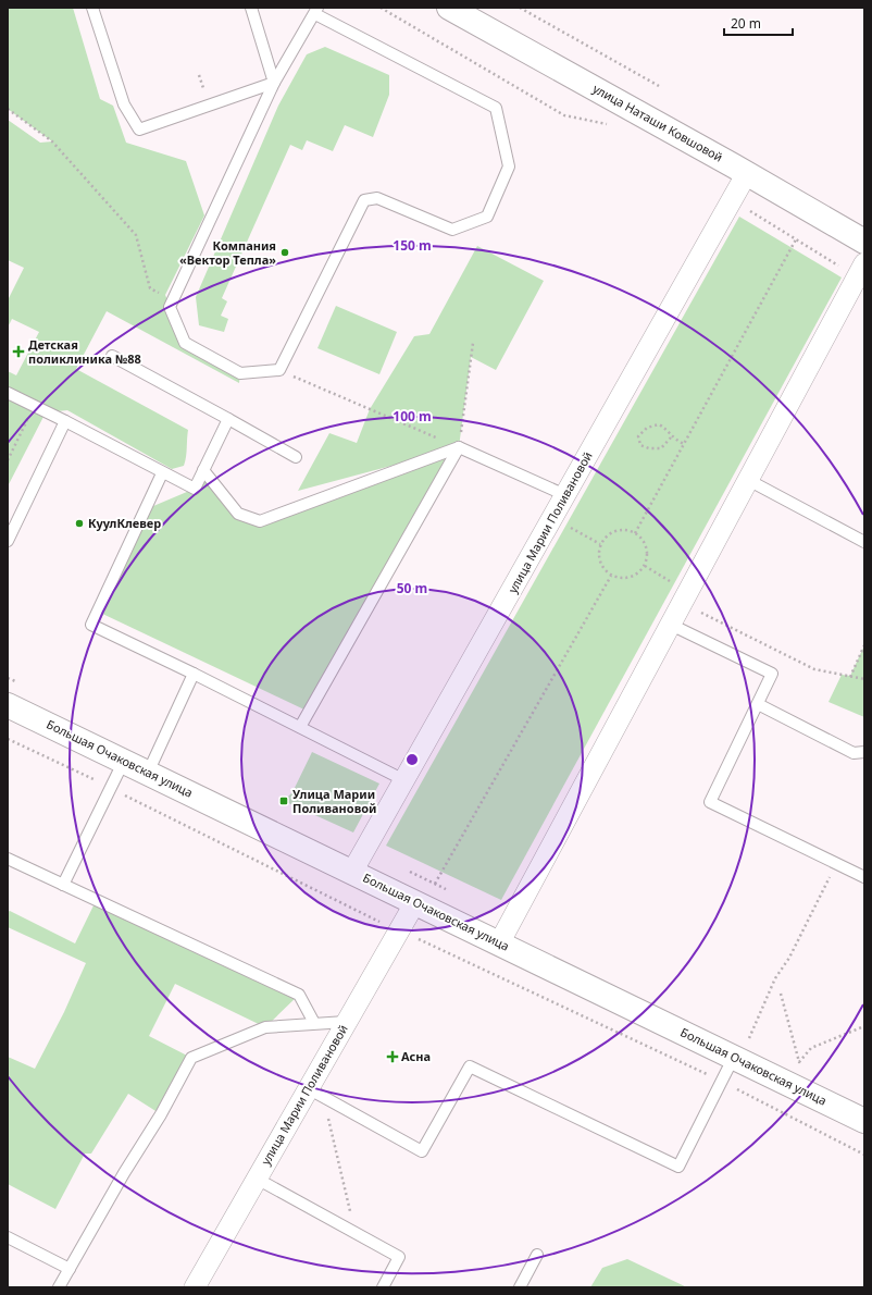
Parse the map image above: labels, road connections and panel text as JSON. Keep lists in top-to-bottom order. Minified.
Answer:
{"streets":{"street":["улица Наташи Ковшовой","улица Марии Поливановой","Большая Очаковская улица"]},"crossings":[["улица Наташи Ковшовой","улица Марии Поливановой"],["улица Марии Поливановой","Большая Очаковская улица"]],"places":{"other":["Компания «Вектор Тепла»","КуулКлевер"],"health":["Детская поликлиника №88","Асна"],"transit":["Улица Марии Поливановой"]},"scale_bar":"20 m","rings":["150 m","100 m","50 m"]}
